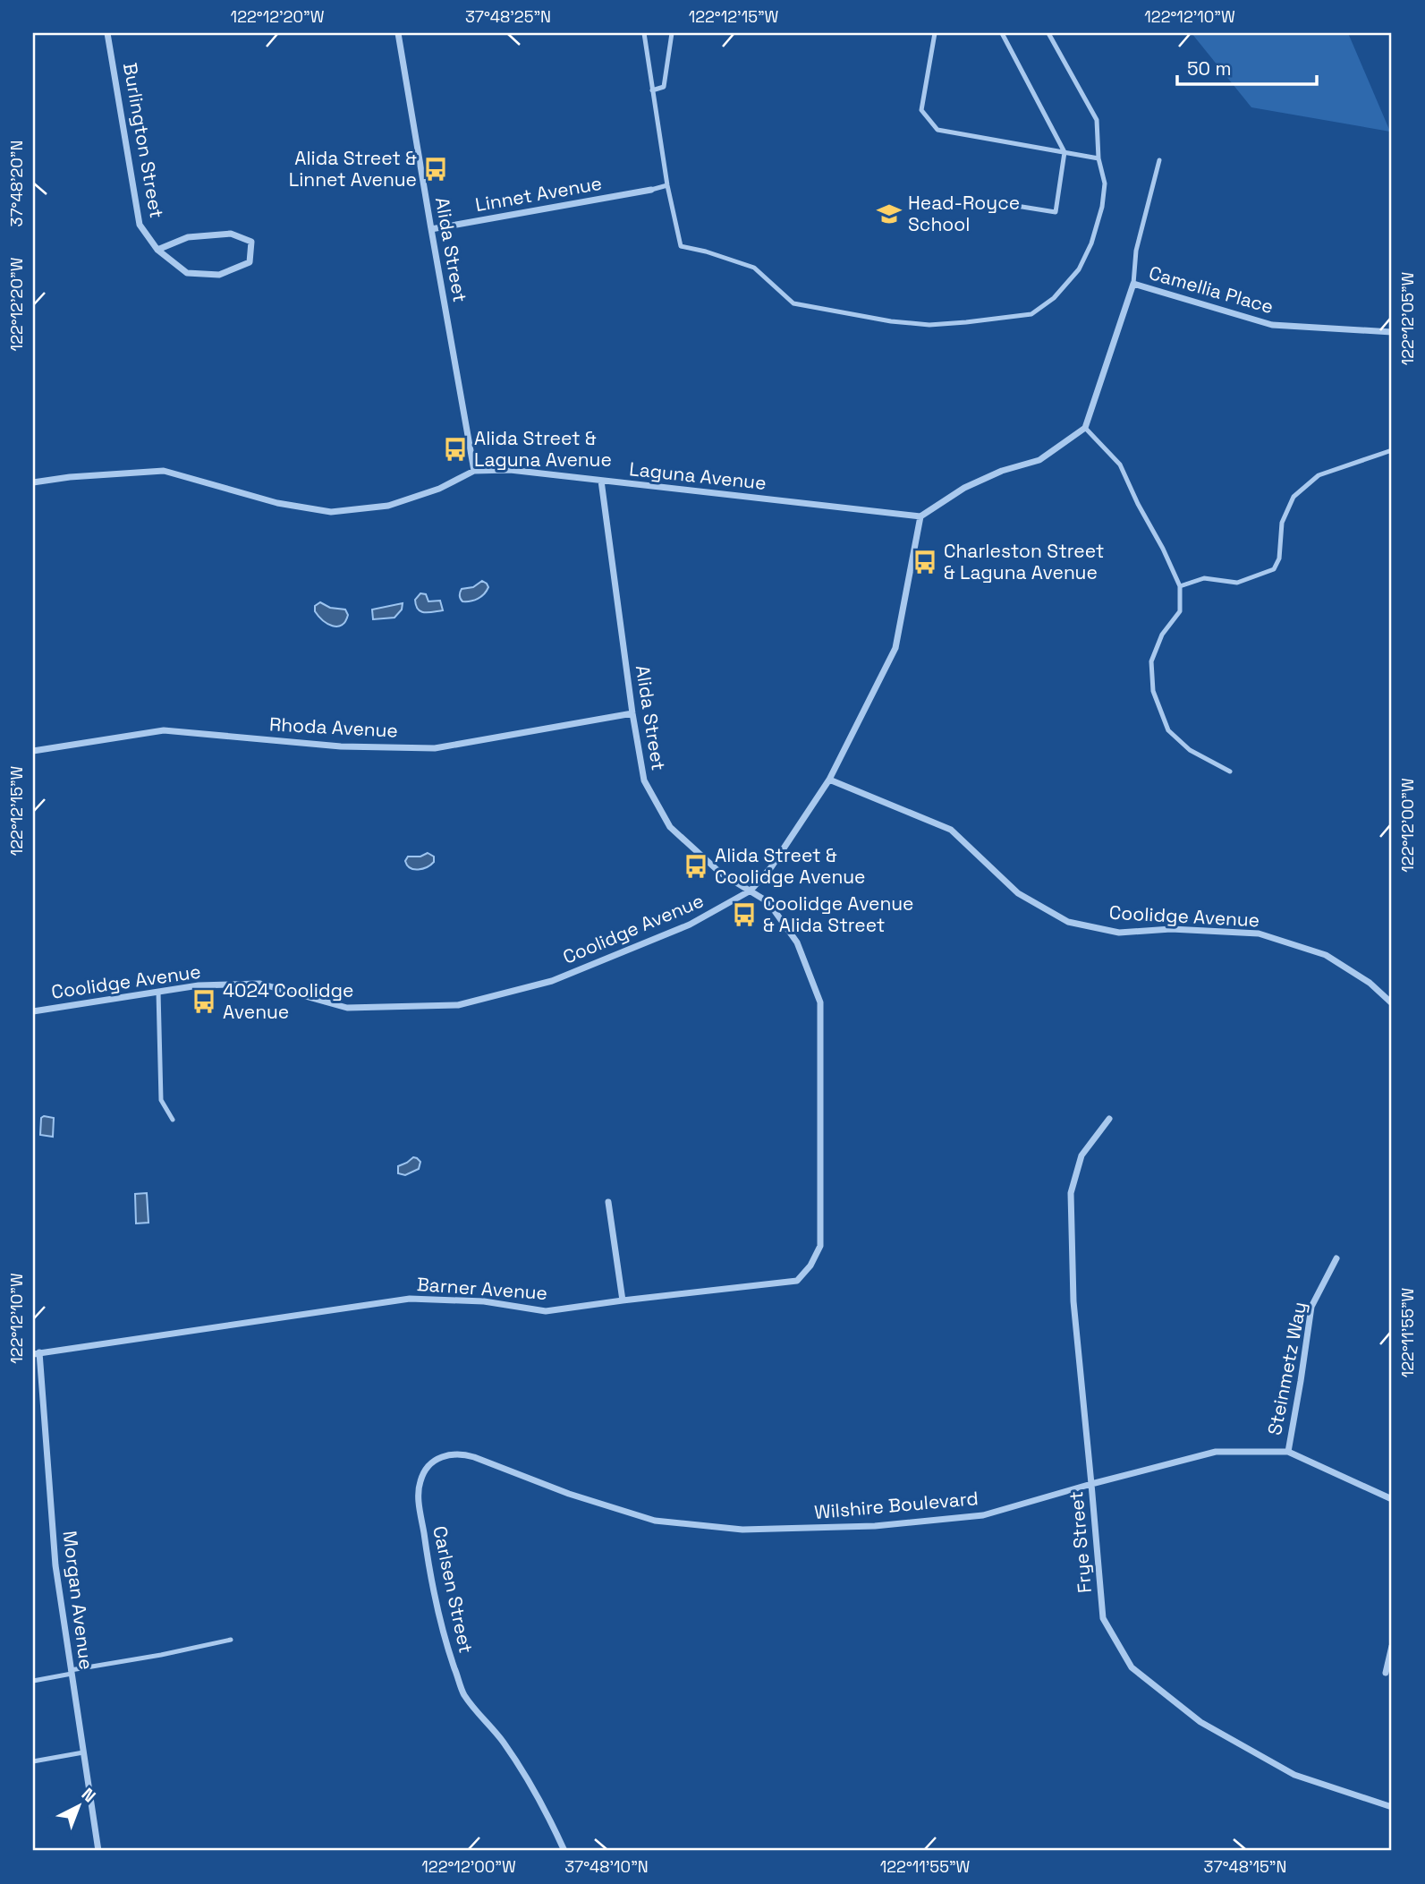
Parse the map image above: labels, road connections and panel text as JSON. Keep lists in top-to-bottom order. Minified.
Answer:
{"streets":{"street":["Burlington Street","Linnet Avenue","Alida Street","Camellia Place","Laguna Avenue","Rhoda Avenue","Coolidge Avenue","Barner Avenue","Steinmetz Way","Wilshire Boulevard","Frye Street","Carlsen Street","Morgan Avenue"]},"crossings":[["Linnet Avenue","Alida Street"],["Alida Street","Laguna Avenue"],["Alida Street","Rhoda Avenue"],["Alida Street","Coolidge Avenue"],["Alida Street","Barner Avenue"],["Barner Avenue","Morgan Avenue"],["Steinmetz Way","Wilshire Boulevard"],["Wilshire Boulevard","Frye Street"],["Wilshire Boulevard","Carlsen Street"]],"places":{"bus stop":["Alida Street & Linnet Avenue","Alida Street & Laguna Avenue","Charleston Street & Laguna Avenue","Alida Street & Coolidge Avenue","Coolidge Avenue & Alida Street","4024 Coolidge Avenue"],"school or university":["Head-Royce School"]},"scale_bar":"50 m","north":"top right","coordinates":["122°12'20\"W","37°48'25\"N","122°12'15\"W","122°12'10\"W","37°48'20\"N","122°12'05\"W","122°12'00\"W","122°11'55\"W","37°48'10\"N","37°48'15\"N"]}
